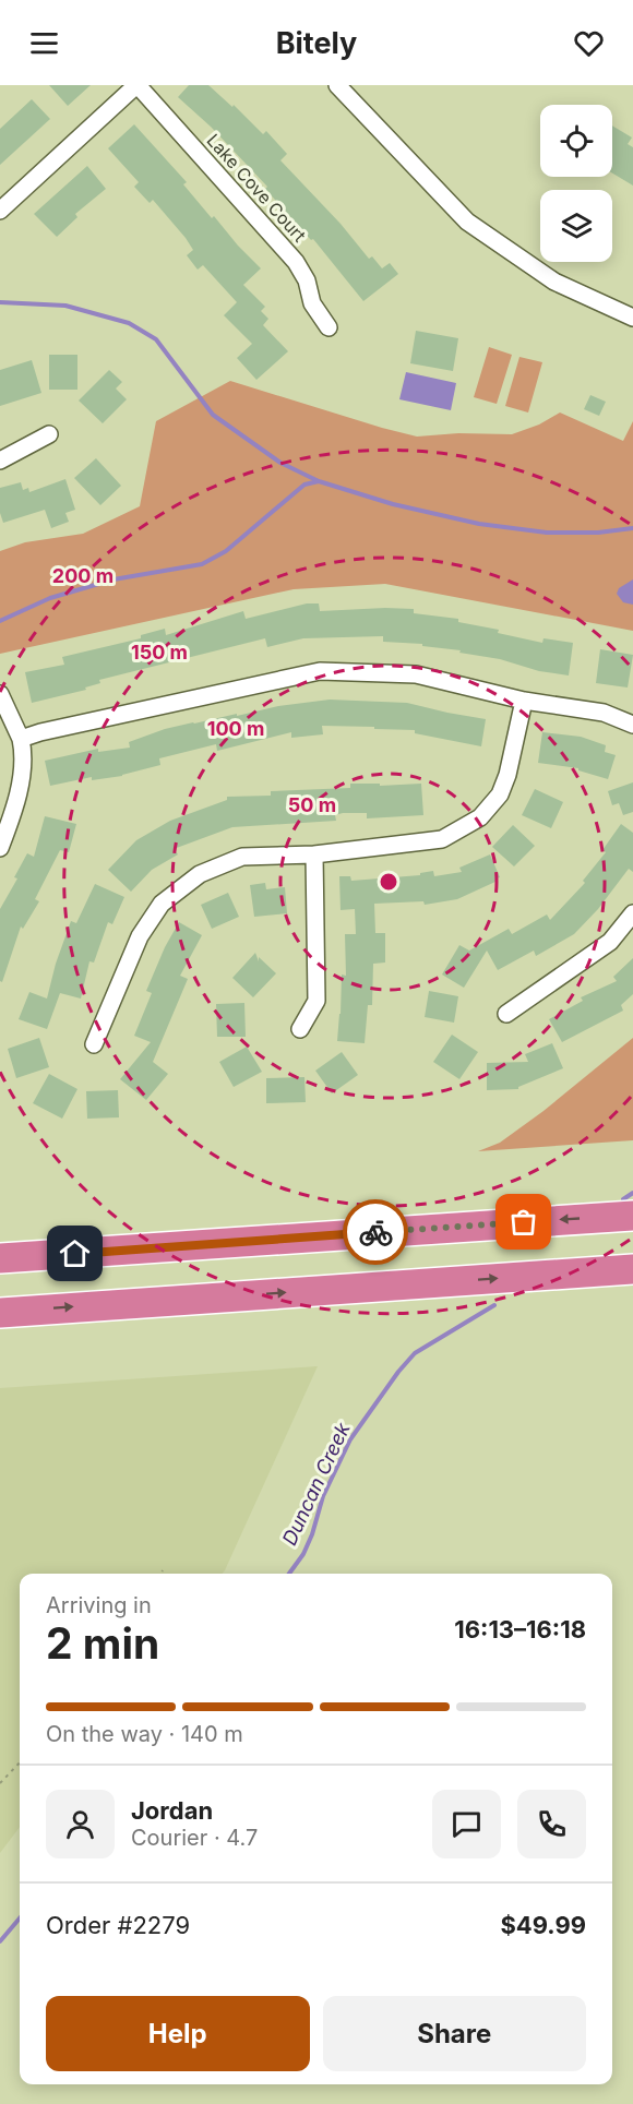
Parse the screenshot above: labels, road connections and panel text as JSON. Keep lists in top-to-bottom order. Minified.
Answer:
{"streets":{"street":["Lake Cove Court"]},"water":["Duncan Creek"],"page":{"header":"Bitely","heading":["2 min","Arriving in","16:13–16:18"],"panel":["Jordan","Courier · 4.7","Order #2279","$49.99"],"bar":"On the way · 140 m","buttons":["Help","Share"]},"rings":["200 m","150 m","100 m","50 m"]}
